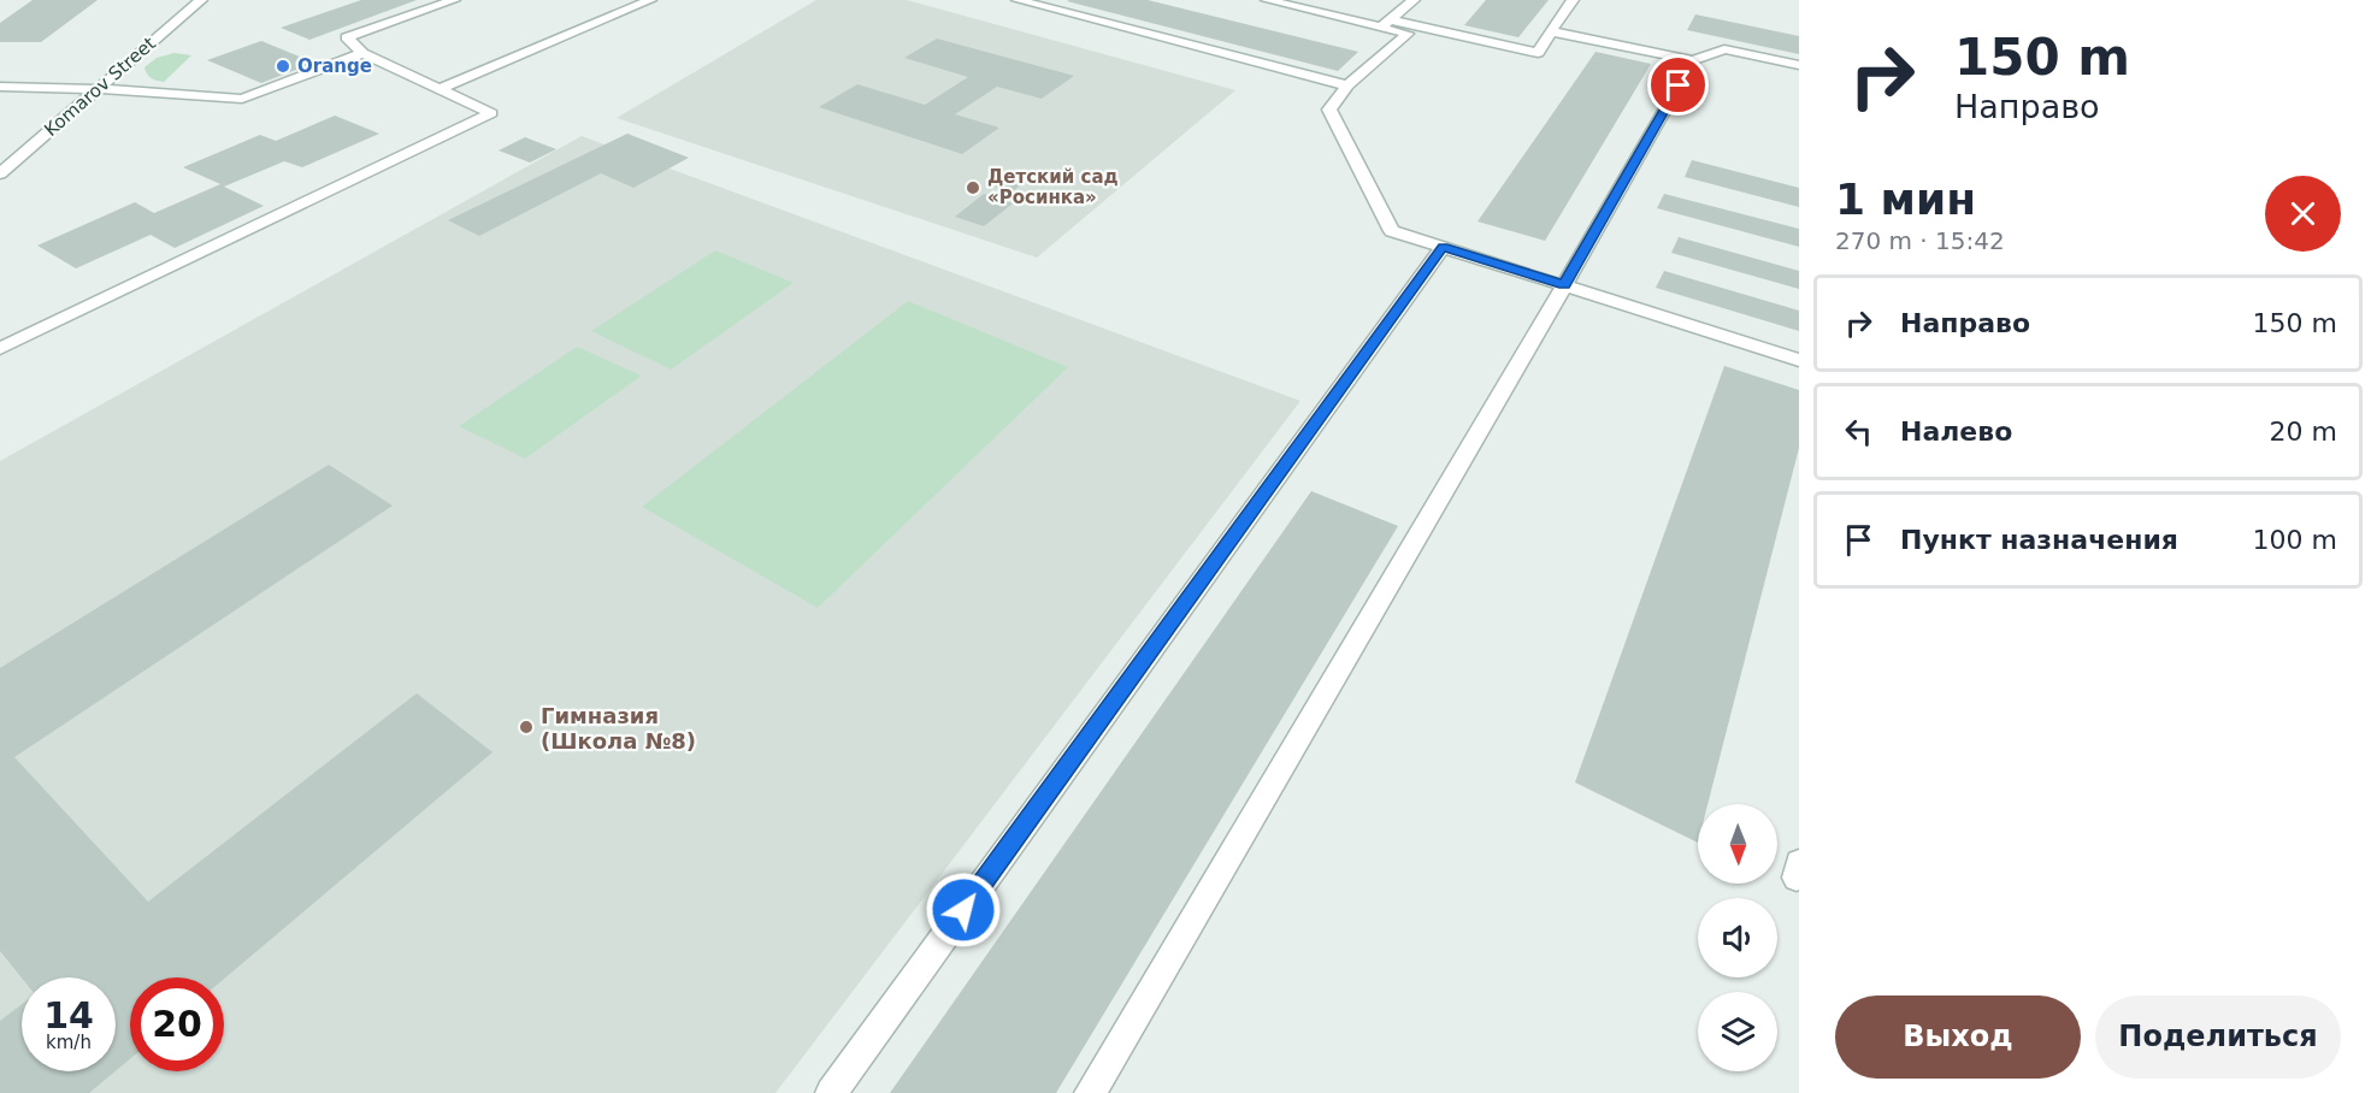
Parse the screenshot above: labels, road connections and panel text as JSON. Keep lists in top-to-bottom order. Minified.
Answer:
{"streets":{"street":["Komarov Street"]},"places":["Orange","Детский сад «Росинка»","Гимназия (Школа №8)"],"north":"bottom","page":{"turn":["150 m","Направо"],"heading":["1 мин","270 m · 15:42"],"list":[{"name":"Направо","value":"150 m"},{"name":"Налево","value":"20 m"},{"name":"Пункт назначения","value":"100 m"}],"speed":"14 km/h","limit":"20","buttons":["Выход","Поделиться"]}}
